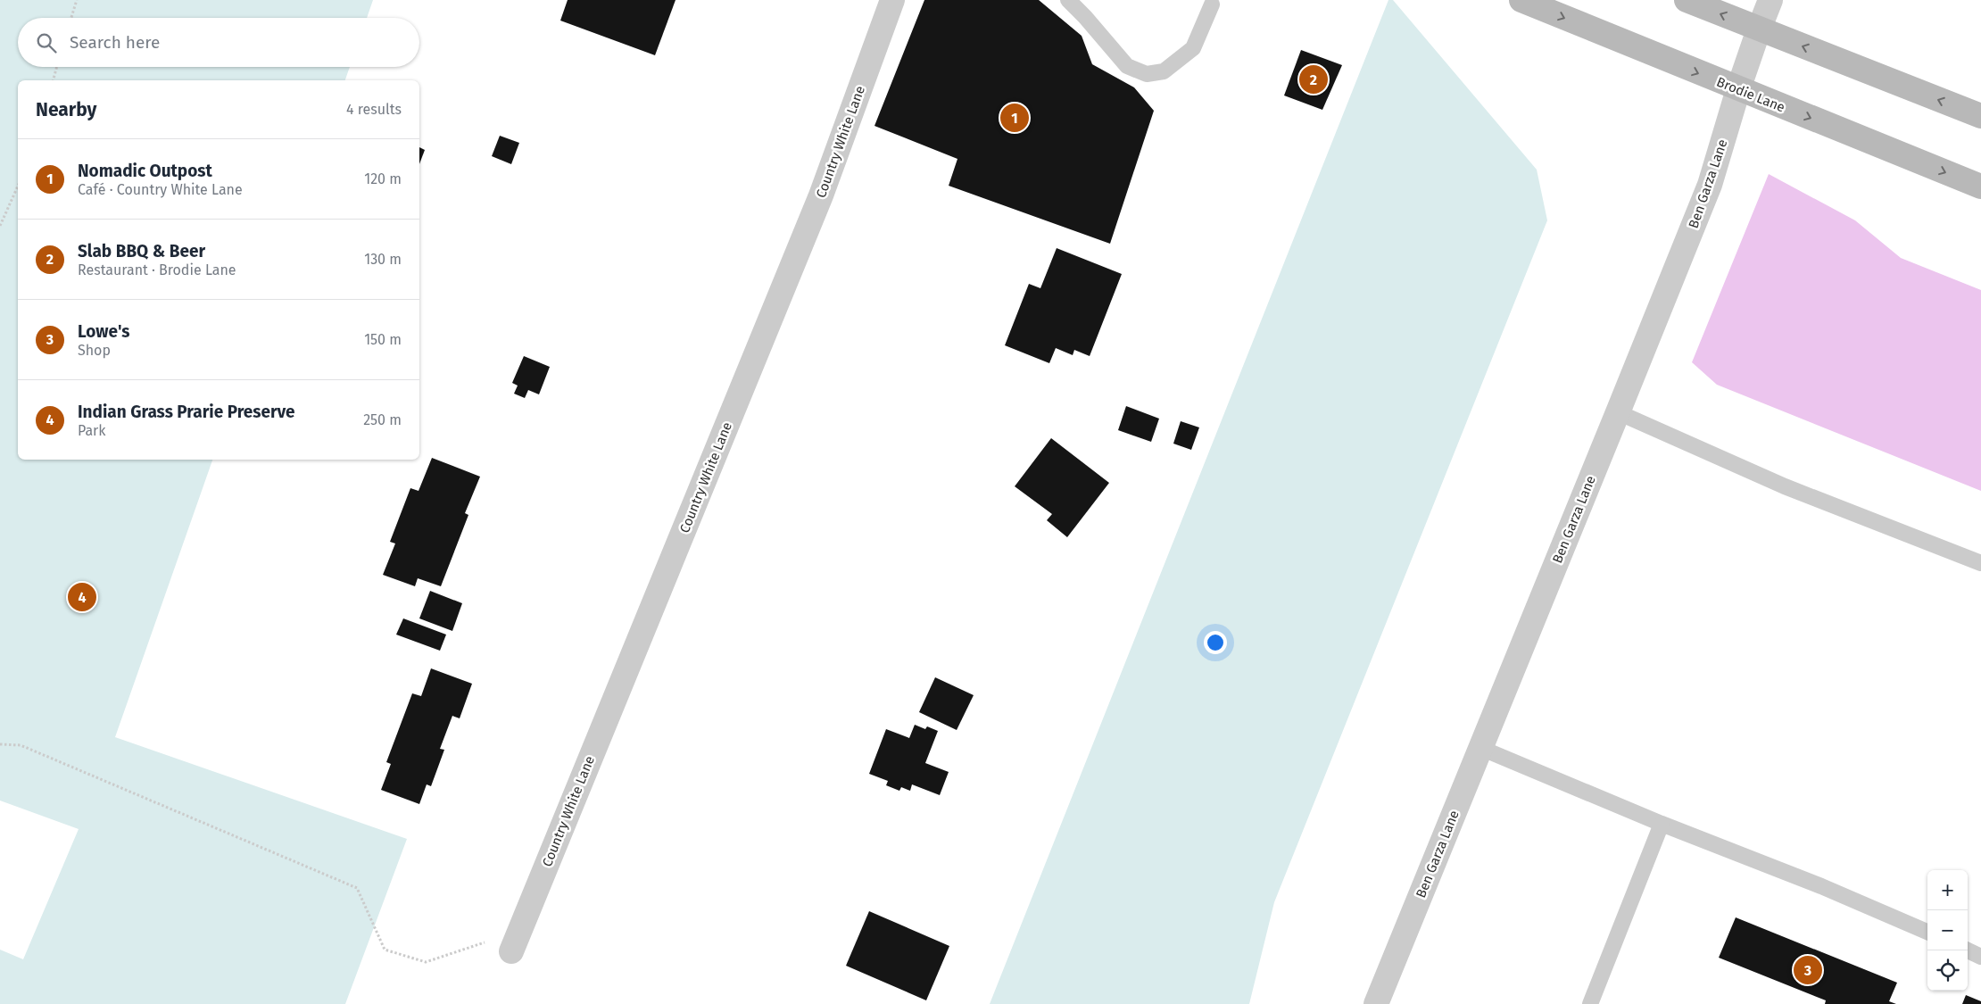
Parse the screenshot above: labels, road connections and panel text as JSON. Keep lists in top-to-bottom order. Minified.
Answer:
{"streets":{"main road":["Brodie Lane"],"street":["Country White Lane","Ben Garza Lane"]},"crossings":[["Brodie Lane","Ben Garza Lane"]],"page":{"search":"Search here","pins":["2","1","4","3"],"heading":["Nearby","4 results"],"list":[{"mark":"1","name":"Nomadic Outpost","note":"Café · Country White Lane","value":"120 m"},{"mark":"2","name":"Slab BBQ & Beer","note":"Restaurant · Brodie Lane","value":"130 m"},{"mark":"3","name":"Lowe's","note":"Shop","value":"150 m"},{"mark":"4","name":"Indian Grass Prarie Preserve","note":"Park","value":"250 m"}],"map_buttons":["+","−"]}}
